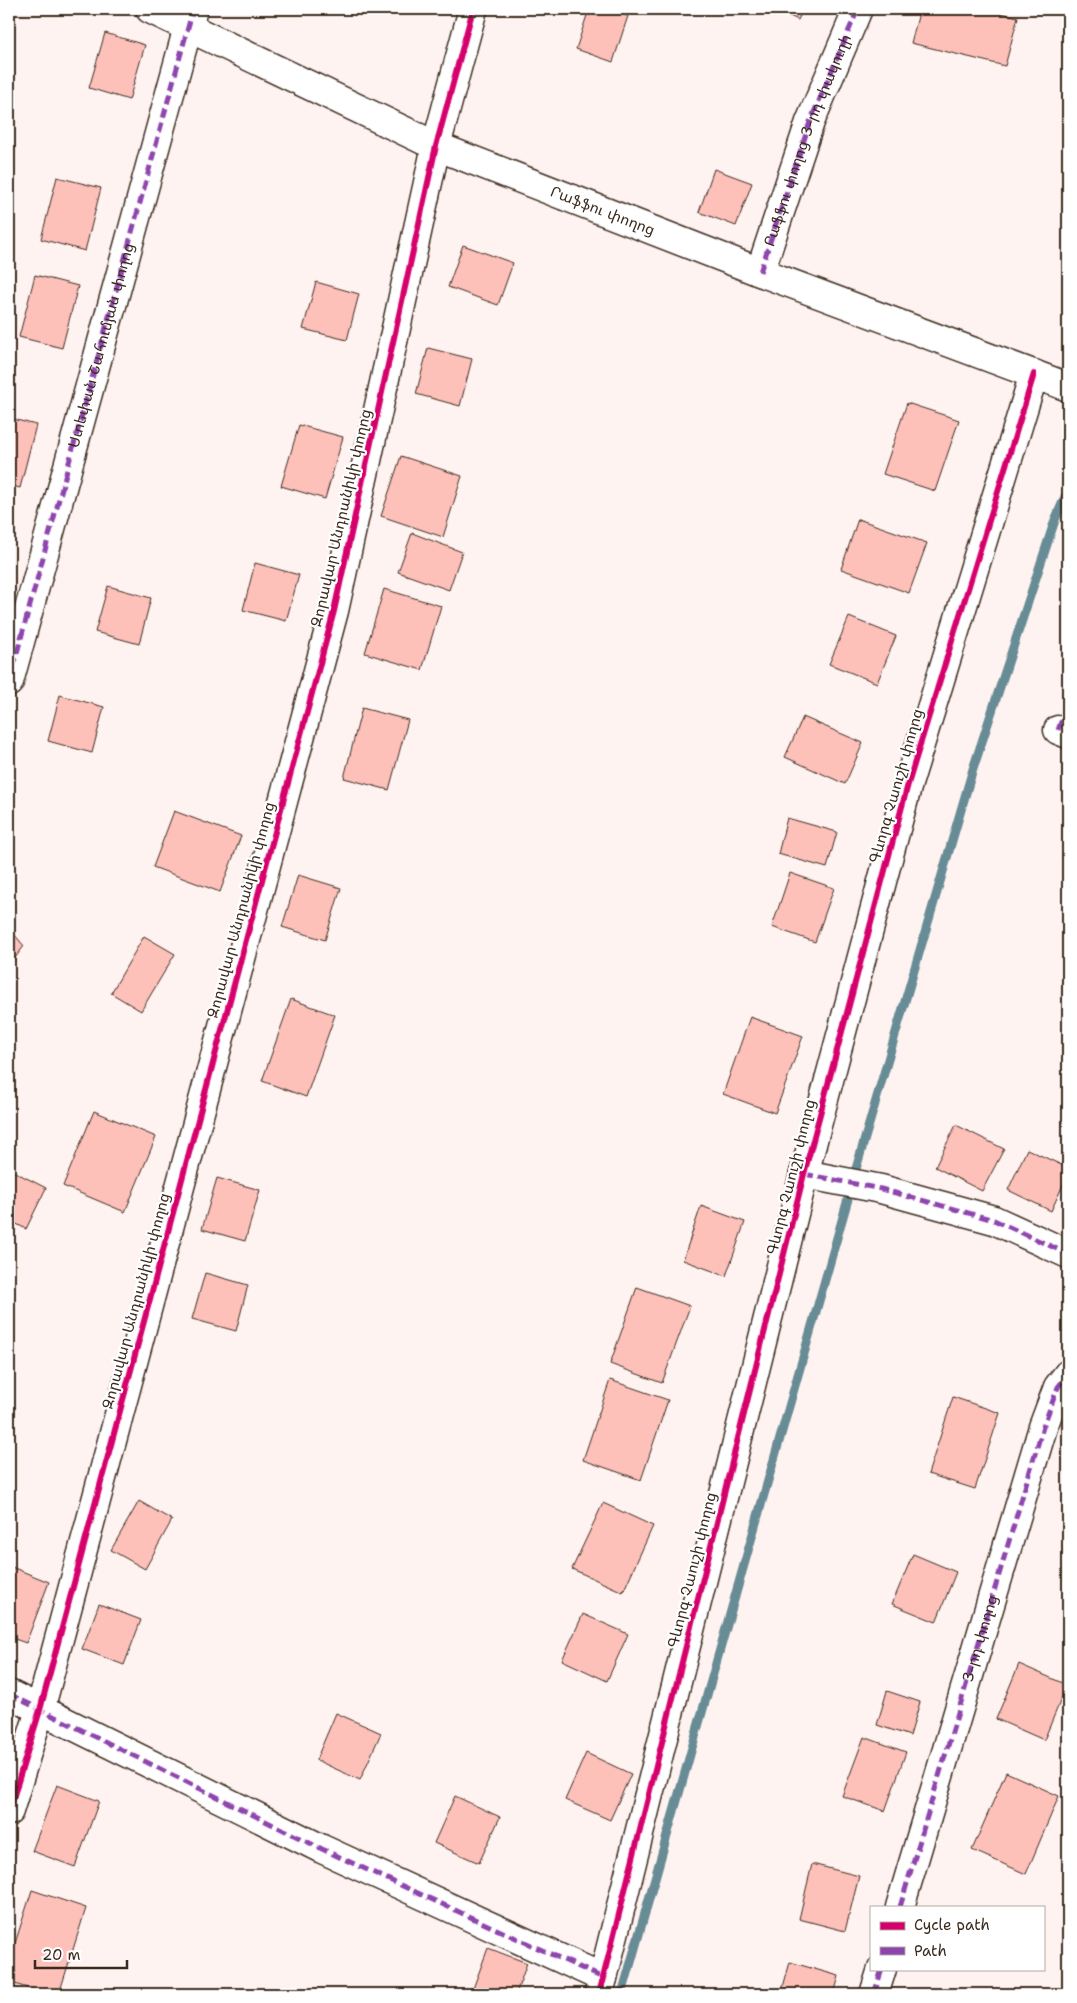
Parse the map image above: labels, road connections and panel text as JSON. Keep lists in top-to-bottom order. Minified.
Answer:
{"streets":{"street":["Րաֆֆու փողոց 3-րդ փակուղի","Րաֆֆու փողոց","Ստեփան Շահումյան փողոց","Զորավար Անդրանիկի փողոց","Գևորգ Չաուշի փողոց","3-րդ փողոց"]},"crossings":[["Րաֆֆու փողոց 3-րդ փակուղի","Րաֆֆու փողոց"],["Րաֆֆու փողոց","Ստեփան Շահումյան փողոց"],["Րաֆֆու փողոց","Զորավար Անդրանիկի փողոց"],["Րաֆֆու փողոց","Գևորգ Չաուշի փողոց"]],"legend":["Cycle path","Path"],"scale_bar":"20 m"}
